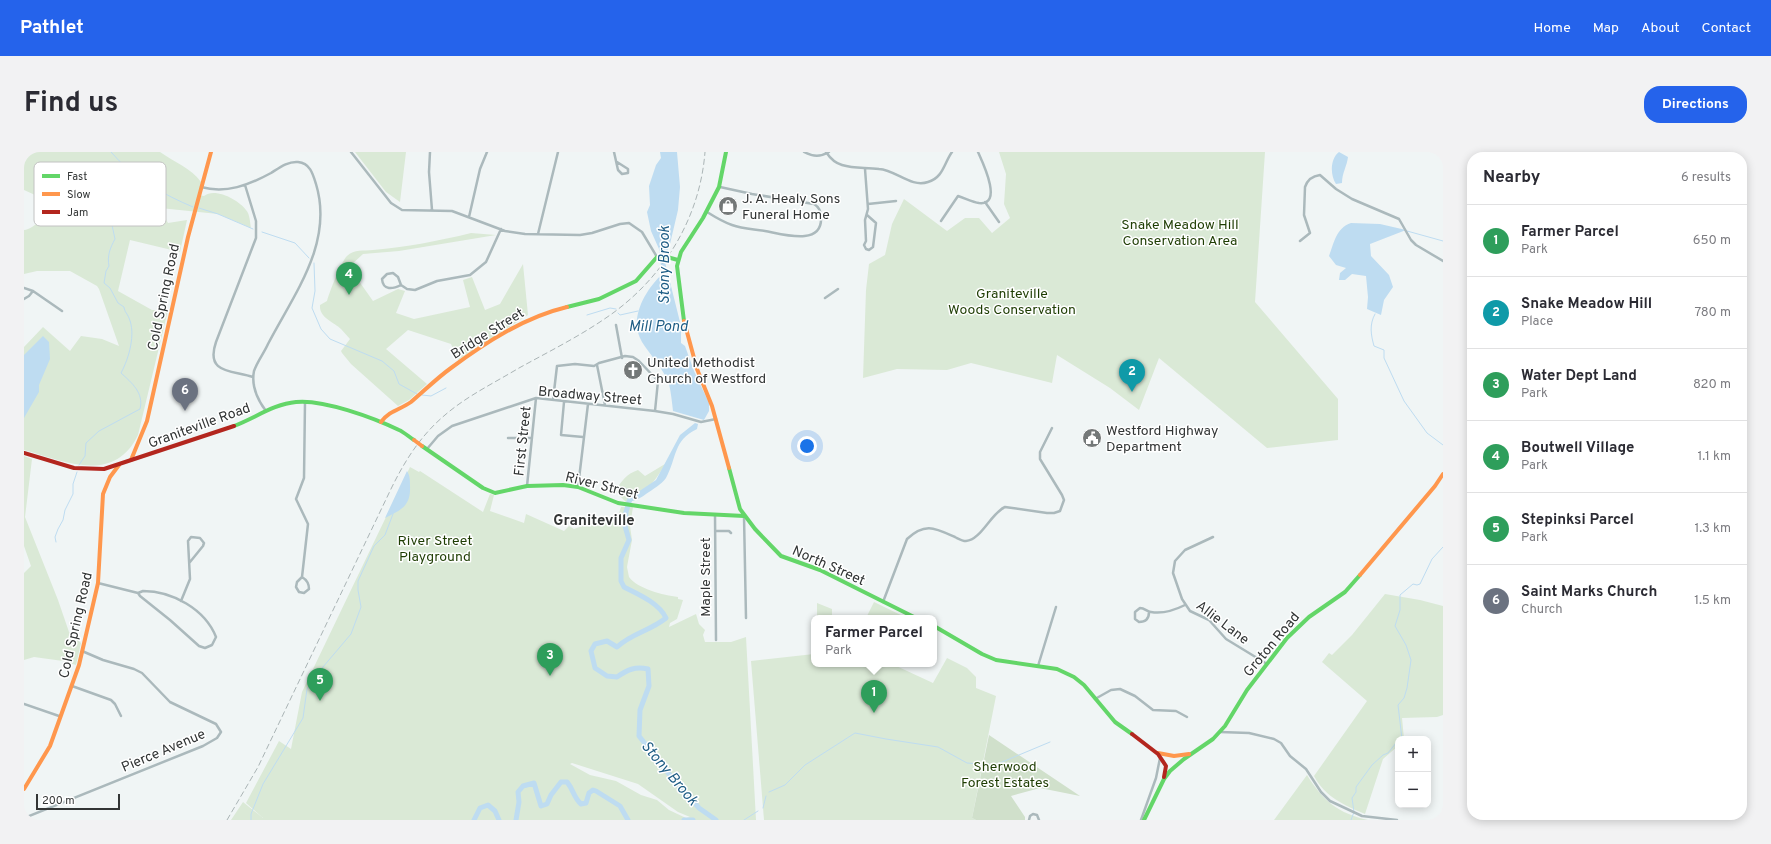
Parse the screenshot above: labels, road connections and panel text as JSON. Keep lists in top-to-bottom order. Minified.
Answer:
{"streets":{"main road":["Cold Spring Road","Bridge Street","Graniteville Road","River Street","North Street","Groton Road"],"street":["Broadway Street","First Street","Maple Street","Allie Lane","Pierce Avenue"]},"crossings":[["Cold Spring Road","Graniteville Road"],["Cold Spring Road","Pierce Avenue"],["Bridge Street","Graniteville Road"],["Bridge Street","River Street"],["Broadway Street","First Street"],["Broadway Street","River Street"],["Broadway Street","North Street"],["Graniteville Road","River Street"],["First Street","River Street"],["River Street","North Street"],["River Street","Maple Street"],["Allie Lane","Groton Road"]],"districts":["Graniteville"],"water":["Stony Brook","Mill Pond"],"parks":["Snake Meadow Hill Conservation Area","Graniteville Woods Conservation","River Street Playground","Sherwood Forest Estates"],"places":{"shop":["J. A. Healy Sons Funeral Home"],"church":["United Methodist Church of Westford"],"public building":["Westford Highway Department"]},"legend":["Fast","Slow","Jam"],"scale_bar":"200 m","page":{"header":"Pathlet","nav":["Home","Map","About","Contact"],"title":"Find us","buttons":"Directions","heading":["Nearby","6 results"],"list":[{"mark":"1","name":"Farmer Parcel","note":"Park","value":"650 m"},{"mark":"2","name":"Snake Meadow Hill","note":"Place","value":"780 m"},{"mark":"3","name":"Water Dept Land","note":"Park","value":"820 m"},{"mark":"4","name":"Boutwell Village","note":"Park","value":"1.1 km"},{"mark":"5","name":"Stepinksi Parcel","note":"Park","value":"1.3 km"},{"mark":"6","name":"Saint Marks Church","note":"Church","value":"1.5 km"}],"pins":["4","2","6","3","5","1"],"popup":["Farmer Parcel","Park"],"map_buttons":["+","−"],"scale":"200 m"}}
